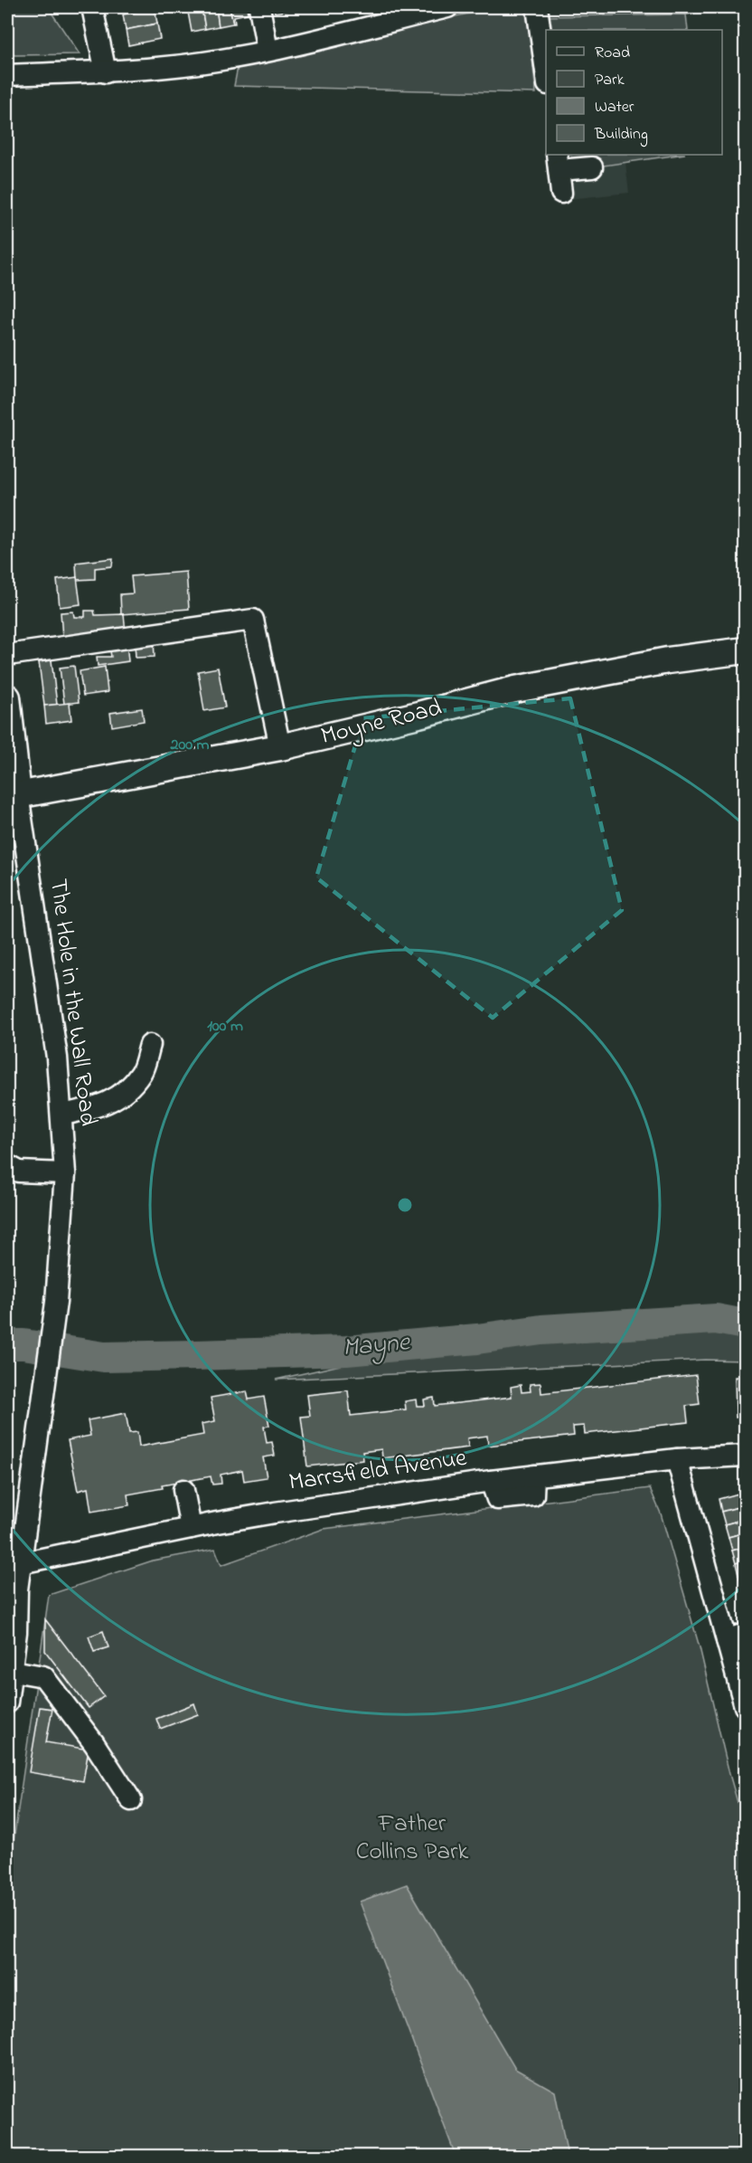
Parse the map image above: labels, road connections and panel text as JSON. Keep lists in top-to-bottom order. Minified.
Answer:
{"streets":{"main road":["Moyne Road"],"street":["The Hole in the Wall Road","Marrsfield Avenue"]},"crossings":[["Moyne Road","The Hole in the Wall Road"],["The Hole in the Wall Road","Marrsfield Avenue"]],"water":["Mayne"],"parks":["Father Collins Park"],"legend":["Road","Park","Water","Building"],"rings":["200 m","100 m"]}
